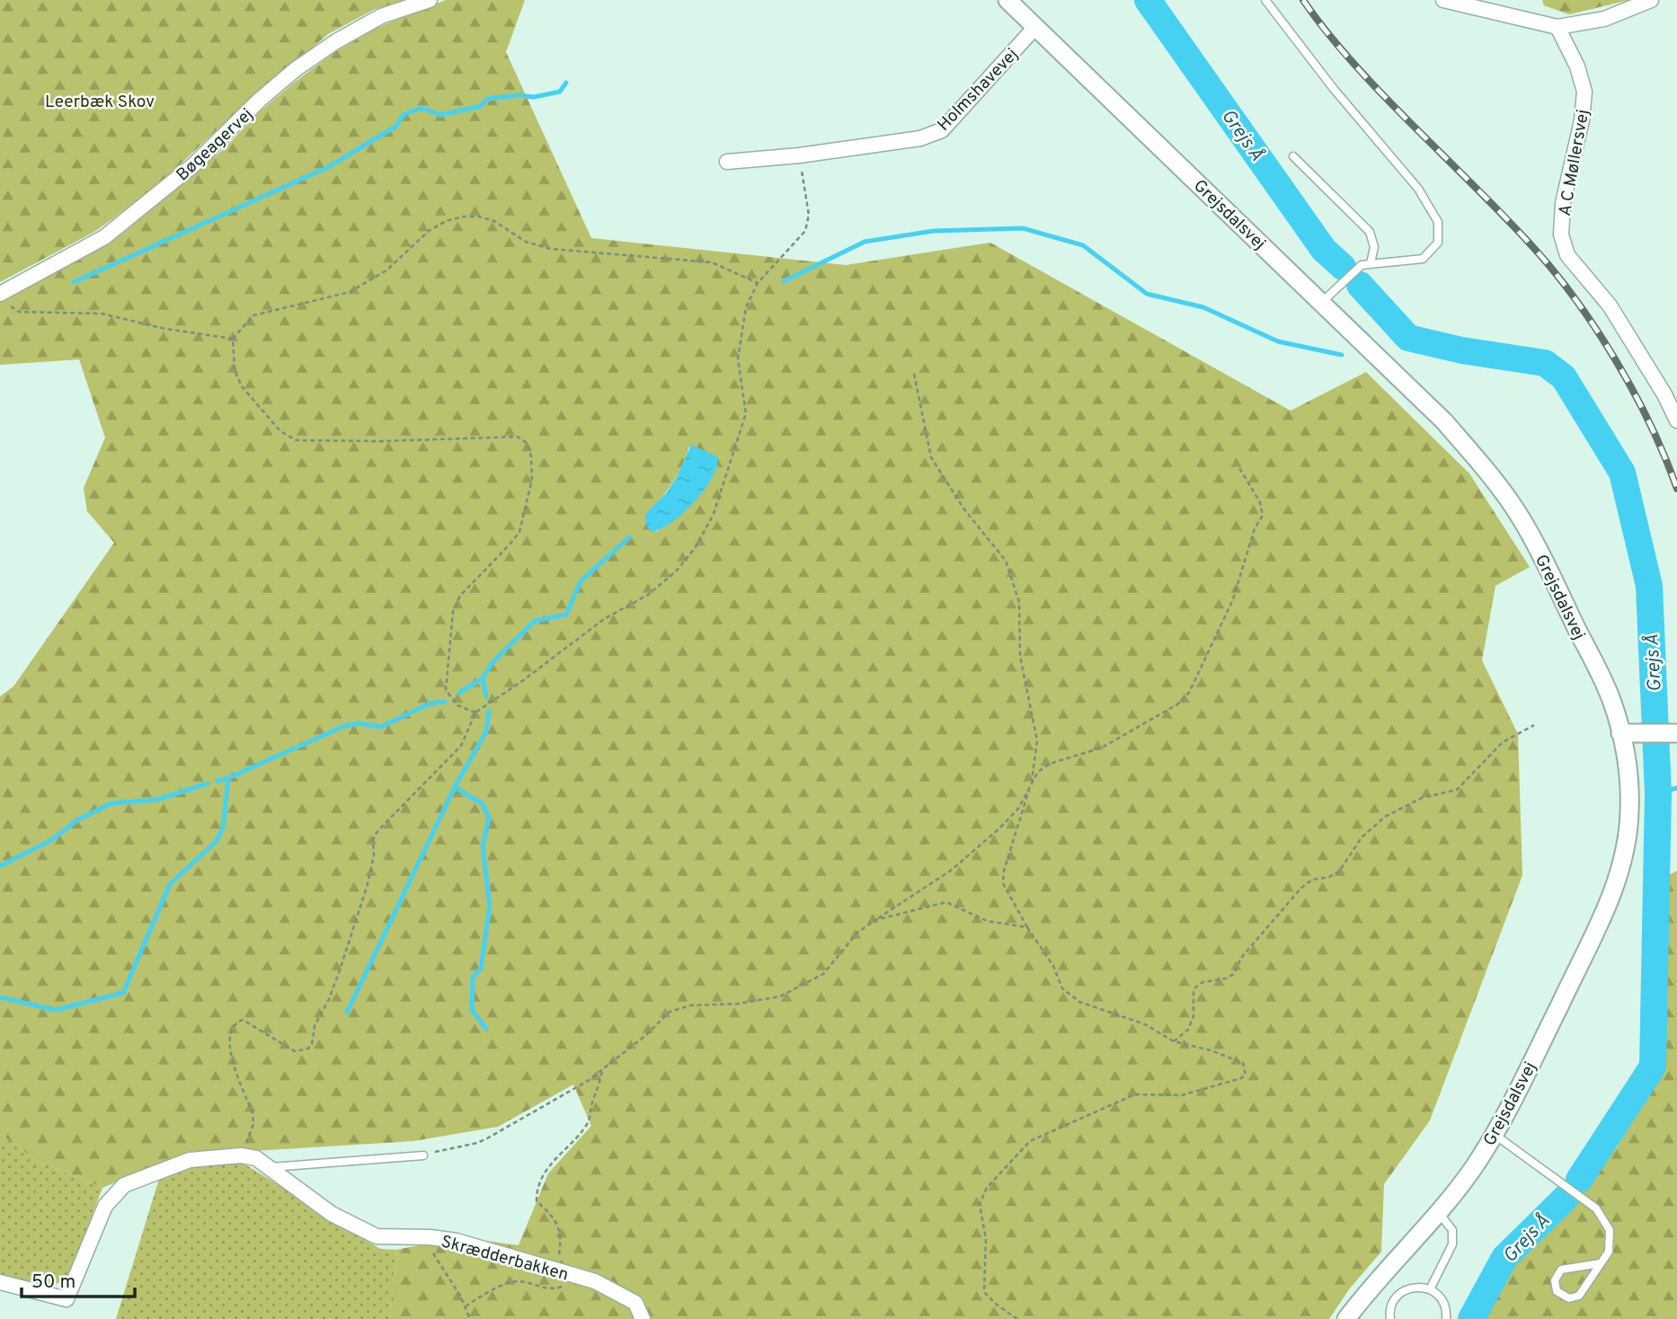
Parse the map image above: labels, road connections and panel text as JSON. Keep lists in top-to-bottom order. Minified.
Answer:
{"streets":{"street":["Holmshavevej","Bøgeagervej","A C Møllersvej","Grejsdalsvej","Skrædderbakken"]},"crossings":[["Holmshavevej","Grejsdalsvej"]],"water":["Grejs Å"],"parks":["Leerbæk Skov"],"scale_bar":"50 m"}
